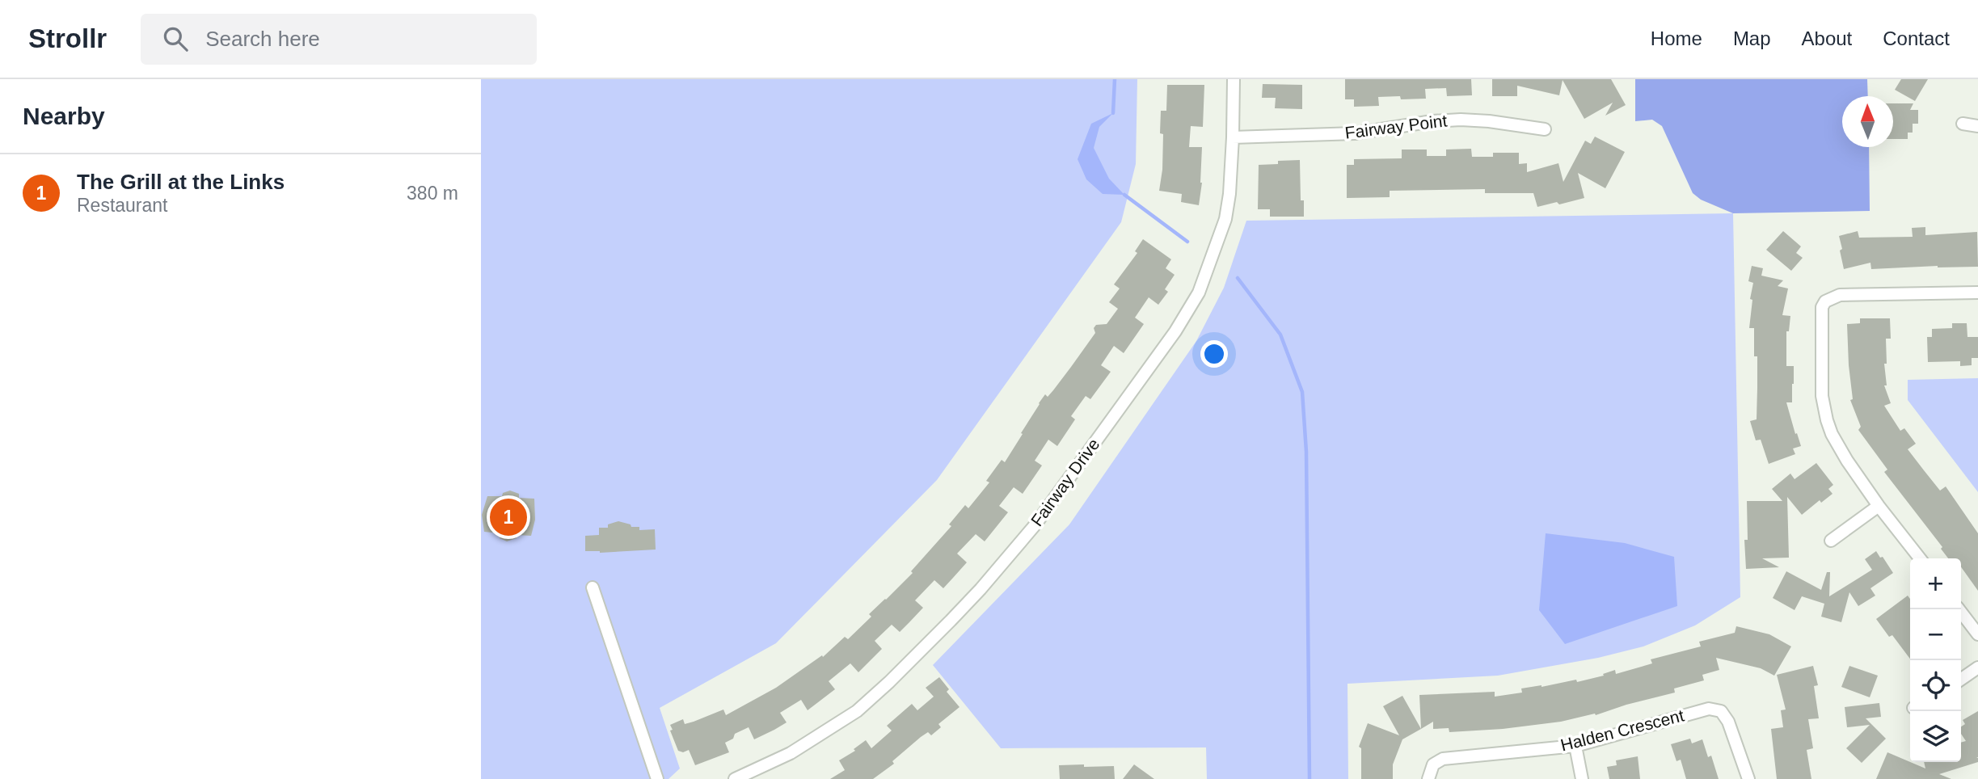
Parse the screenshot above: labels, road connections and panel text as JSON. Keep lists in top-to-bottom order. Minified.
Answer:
{"streets":{"street":["Fairway Point","Fairway Drive","Halden Crescent"]},"crossings":[["Fairway Point","Fairway Drive"]],"north":"top","page":{"header":"Strollr","search":"Search here","nav":["Home","Map","About","Contact"],"heading":"Nearby","list":[{"mark":"1","name":"The Grill at the Links","note":"Restaurant","value":"380 m"}],"pins":"1","map_buttons":["+","−"]}}
